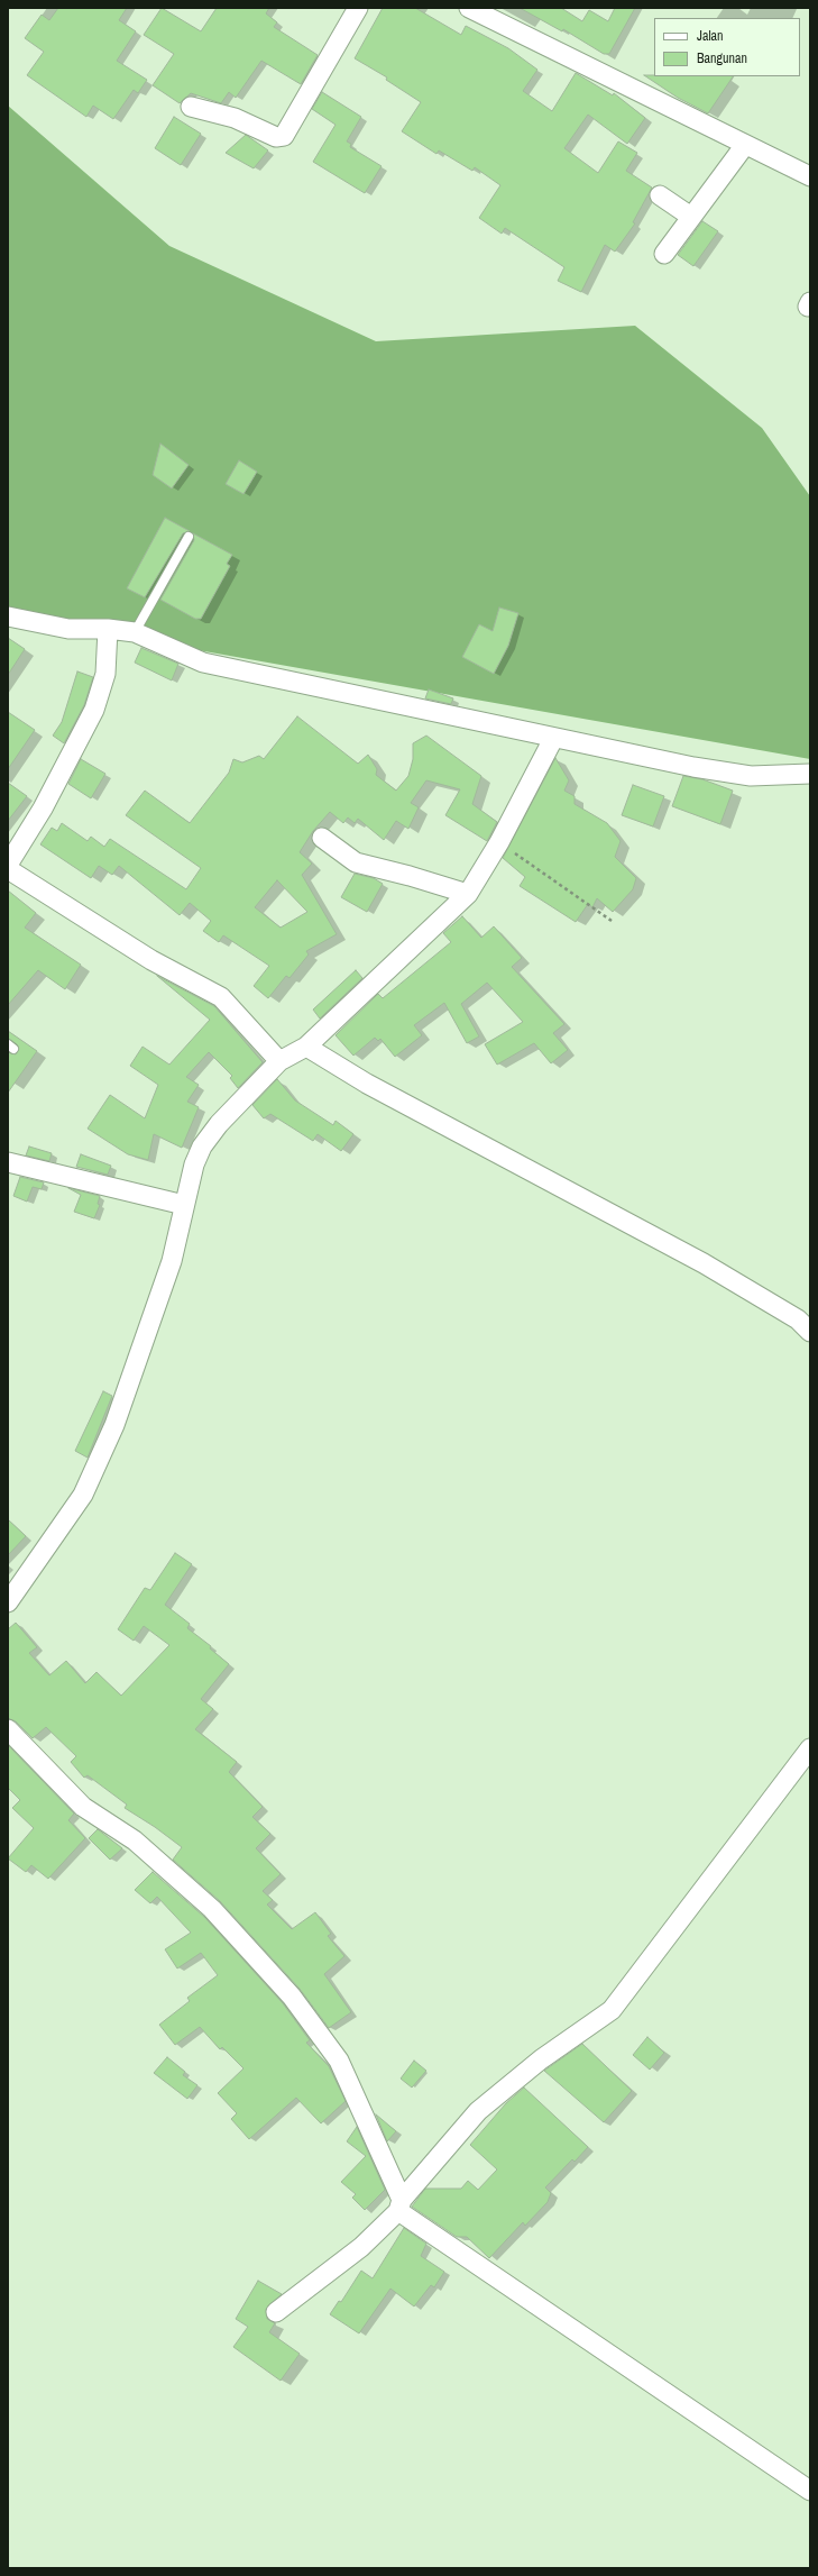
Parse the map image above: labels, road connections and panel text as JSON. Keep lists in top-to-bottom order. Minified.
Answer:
{"legend":["Jalan","Bangunan"]}
